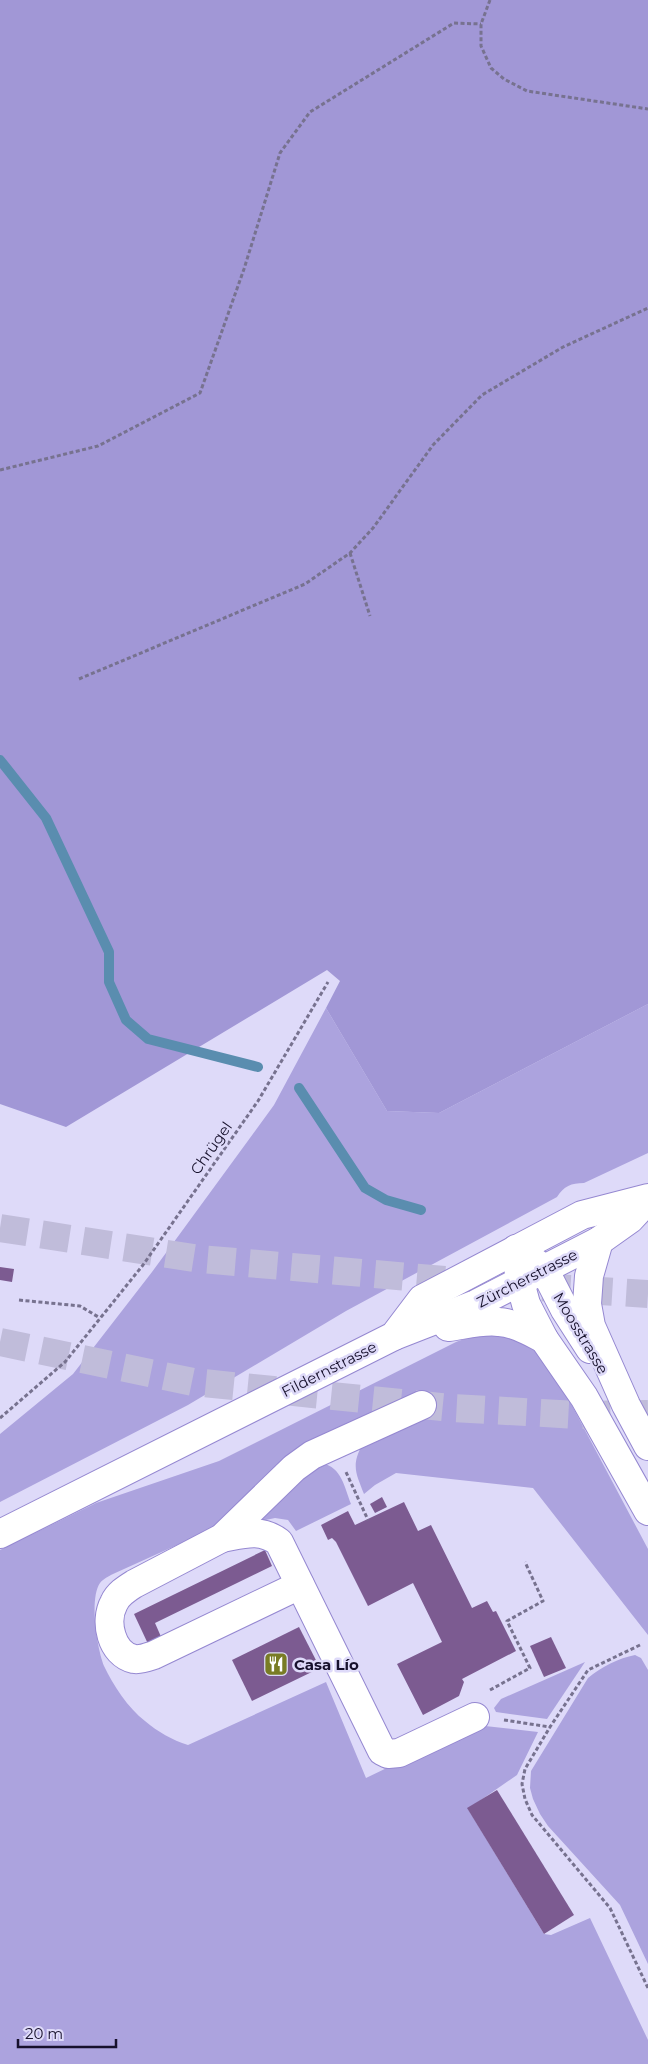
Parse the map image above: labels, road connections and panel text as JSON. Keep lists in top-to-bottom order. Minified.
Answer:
{"streets":{"main road":["Zürcherstrasse","Moosstrasse","Fildernstrasse"],"path":["Chrügel"]},"crossings":[["Zürcherstrasse","Moosstrasse"],["Zürcherstrasse","Fildernstrasse"],["Moosstrasse","Fildernstrasse"]],"places":{"restaurant":["Casa Lío"]},"scale_bar":"20 m"}
